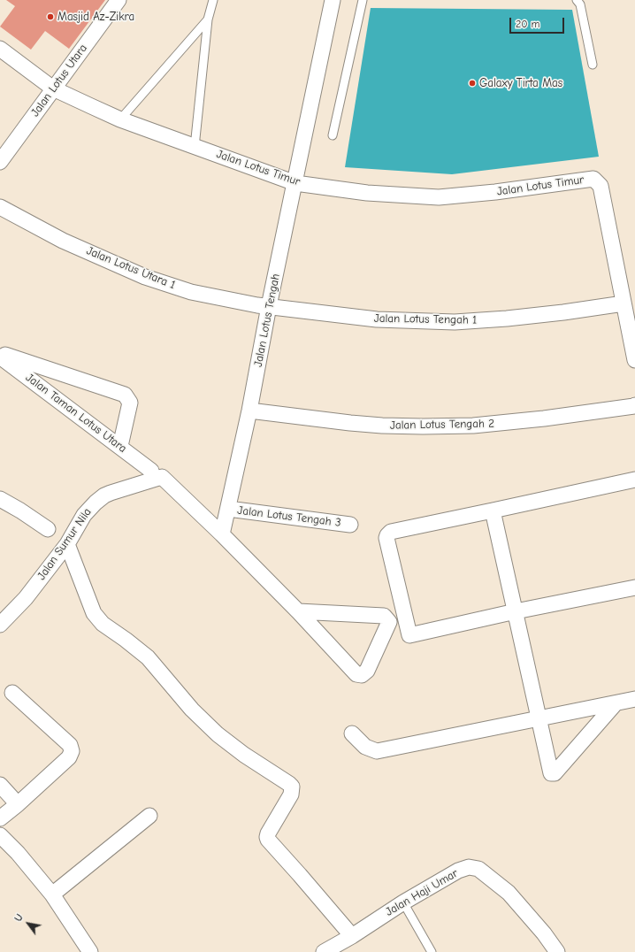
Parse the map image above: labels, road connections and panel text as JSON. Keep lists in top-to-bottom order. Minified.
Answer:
{"streets":{"street":["Jalan Lotus Utara","Jalan Lotus Timur","Jalan Lotus Utara 1","Jalan Lotus Tengah 1","Jalan Lotus Tengah","Jalan Taman Lotus Utara","Jalan Lotus Tengah 2","Jalan Lotus Tengah 3","Jalan Sumur Nila","Jalan Haji Umar"]},"crossings":[["Jalan Lotus Utara","Jalan Lotus Timur"],["Jalan Lotus Timur","Jalan Lotus Tengah 1"],["Jalan Lotus Timur","Jalan Lotus Tengah"],["Jalan Lotus Utara 1","Jalan Lotus Tengah 1"],["Jalan Lotus Utara 1","Jalan Lotus Tengah"],["Jalan Lotus Tengah 1","Jalan Lotus Tengah"],["Jalan Lotus Tengah","Jalan Taman Lotus Utara"],["Jalan Lotus Tengah","Jalan Lotus Tengah 2"],["Jalan Lotus Tengah","Jalan Lotus Tengah 3"],["Jalan Taman Lotus Utara","Jalan Sumur Nila"]],"places":["Masjid Az-Zikra","Galaxy Tirta Mas"],"scale_bar":"20 m","north":"top left"}
